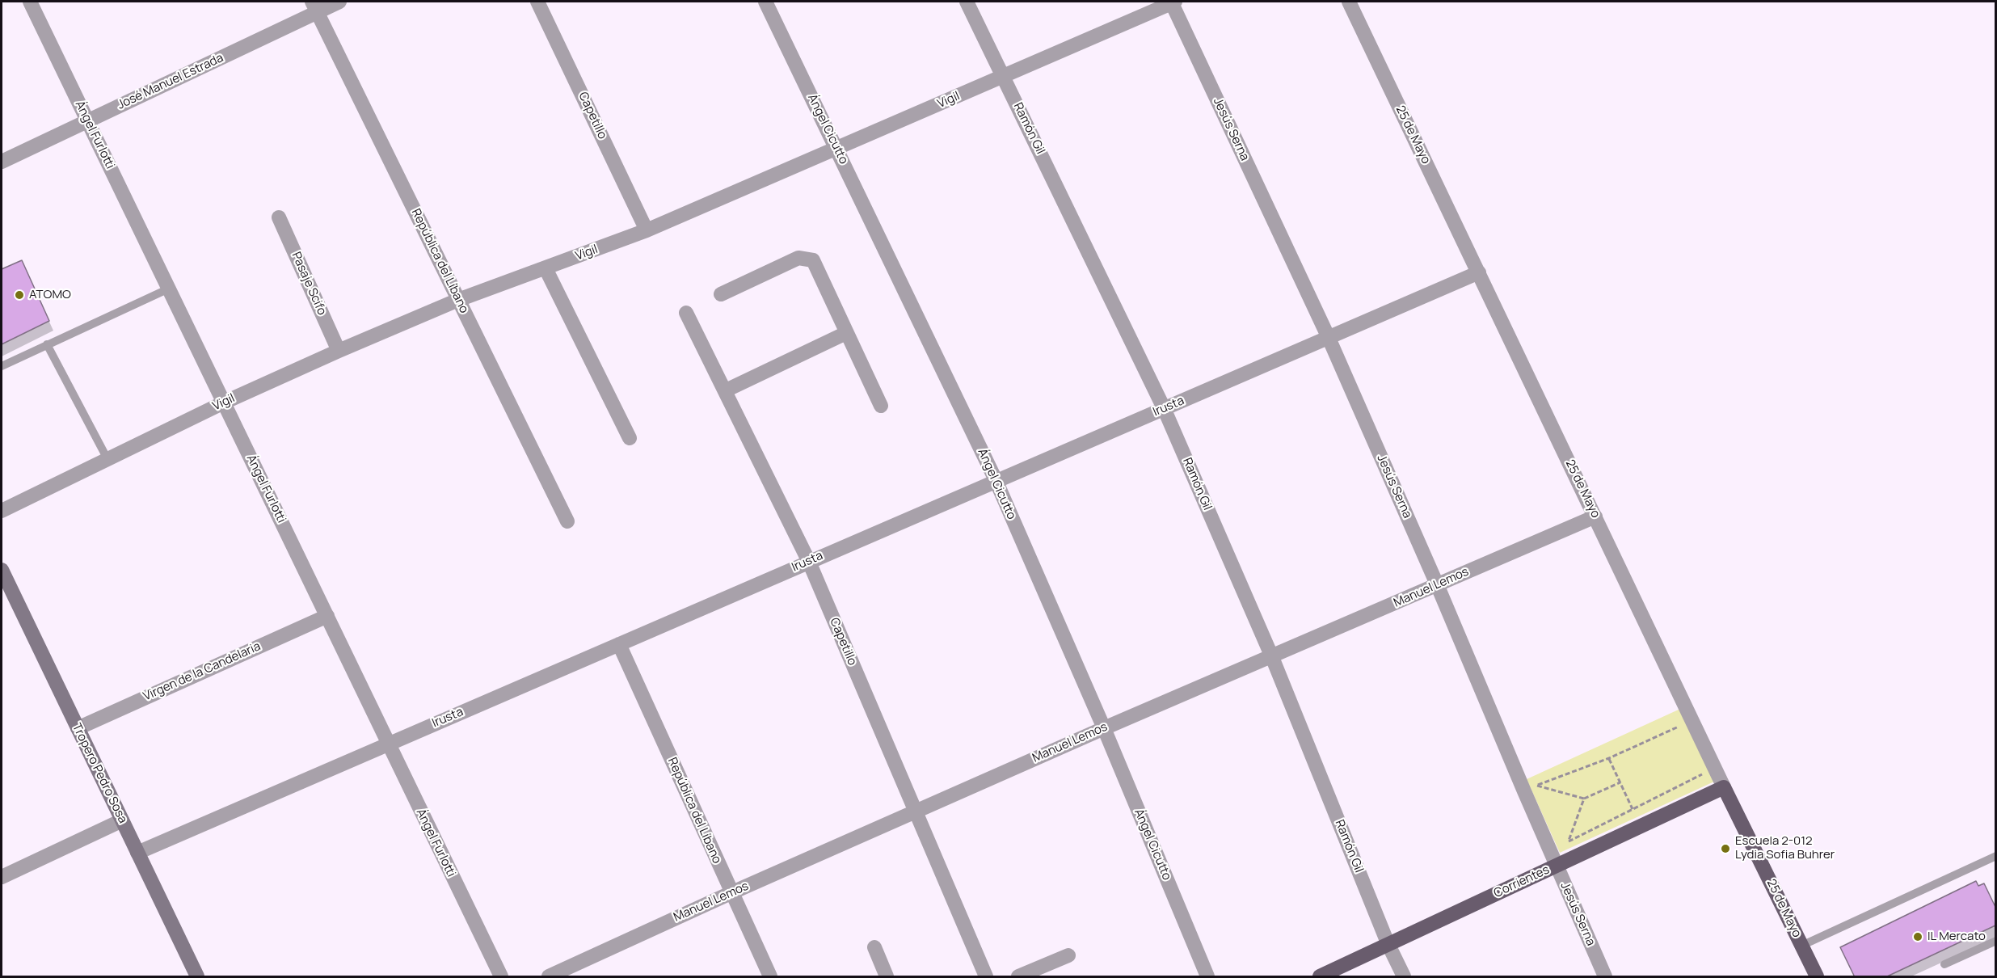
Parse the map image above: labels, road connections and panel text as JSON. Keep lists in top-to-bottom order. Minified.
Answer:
{"streets":{"main road":["25 de Mayo","Tropero Pedro Sosa","Corrientes"],"street":["José Manuel Estrada","Vigil","Capetillo","Ramón Gil","Ángel Cicutto","Jesús Serna","Ángel Furlotti","República del Líbano","Pasaje Scifo","Irusta","Manuel Lemos","Virgen de la Candelaria"]},"crossings":[["José Manuel Estrada","Ángel Furlotti"],["José Manuel Estrada","República del Líbano"],["Vigil","Capetillo"],["Vigil","Ramón Gil"],["Vigil","Ángel Cicutto"],["Vigil","Jesús Serna"],["Vigil","Ángel Furlotti"],["Vigil","República del Líbano"],["Vigil","Pasaje Scifo"],["Capetillo","Irusta"],["Capetillo","Manuel Lemos"],["Ramón Gil","Irusta"],["Ramón Gil","Manuel Lemos"],["Ramón Gil","Corrientes"],["Ángel Cicutto","Irusta"],["Ángel Cicutto","Manuel Lemos"],["Jesús Serna","Irusta"],["Jesús Serna","Manuel Lemos"],["Jesús Serna","Corrientes"],["Ángel Furlotti","Irusta"],["Ángel Furlotti","Virgen de la Candelaria"],["25 de Mayo","Irusta"],["25 de Mayo","Manuel Lemos"],["25 de Mayo","Corrientes"],["República del Líbano","Irusta"],["República del Líbano","Manuel Lemos"],["Irusta","Tropero Pedro Sosa"],["Virgen de la Candelaria","Tropero Pedro Sosa"]],"places":["ATOMO","Escuela 2-012 Lydia Sofia Buhrer","IL Mercato"]}
